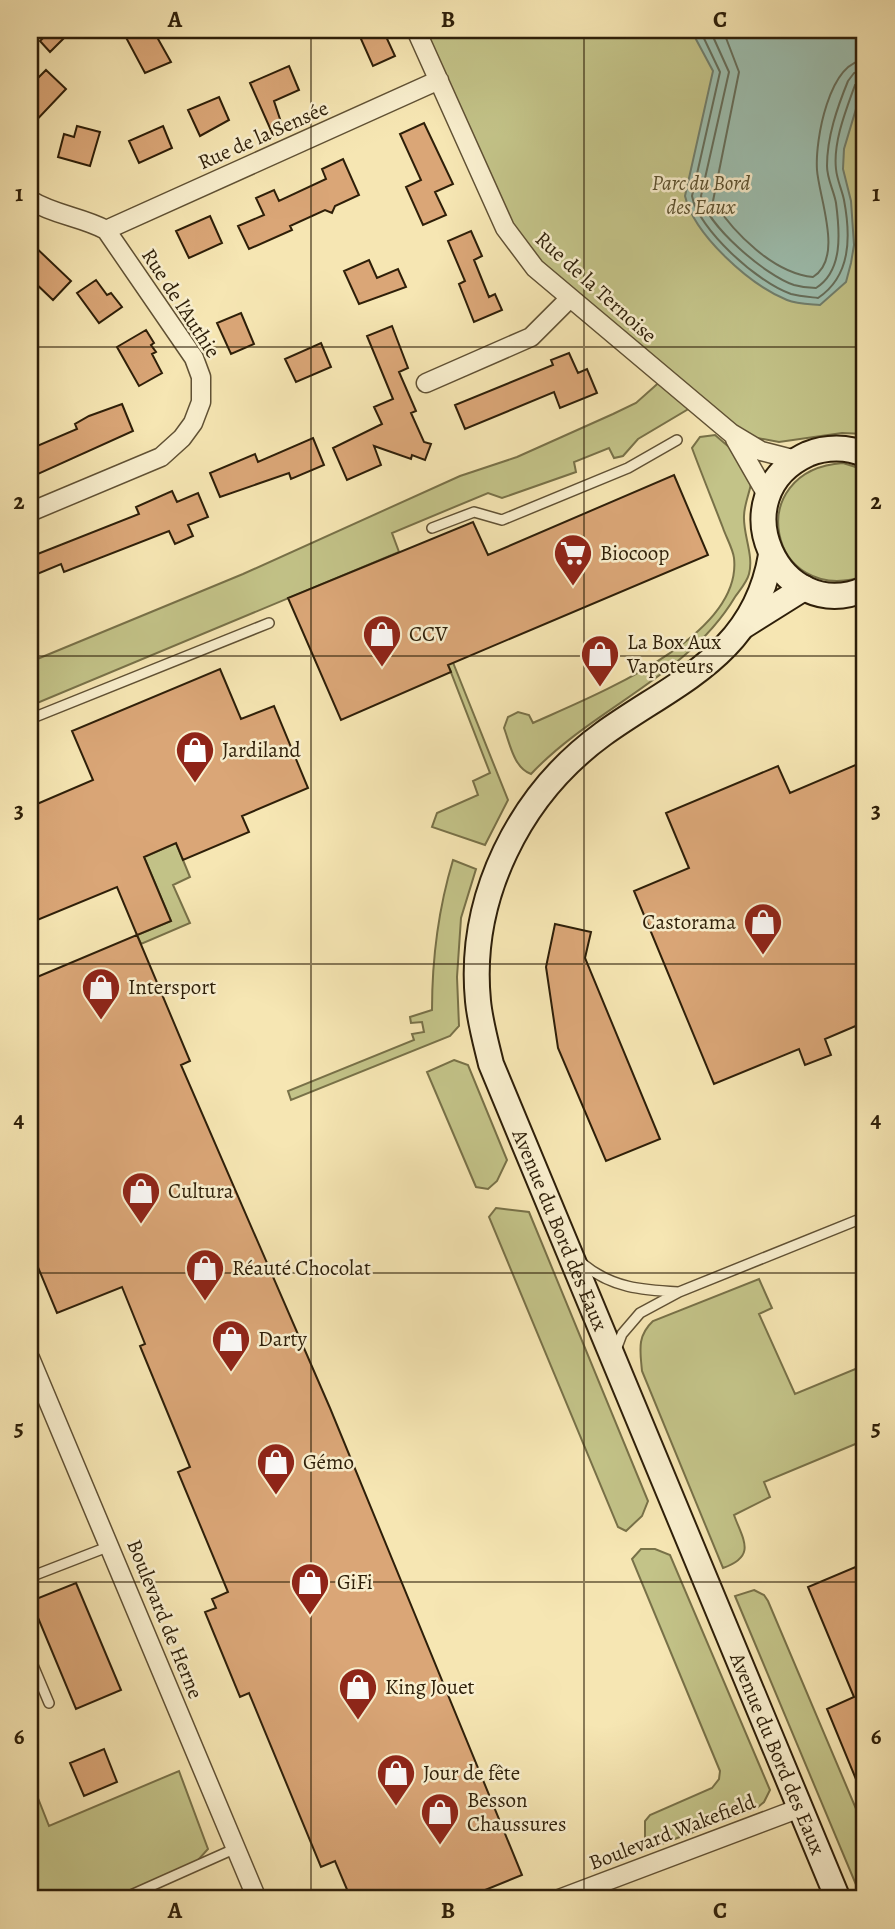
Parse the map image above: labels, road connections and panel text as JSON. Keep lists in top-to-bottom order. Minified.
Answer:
{"streets":{"street":["Rue de la Sensée","Rue de la Ternoise","Rue de l'Authie","Avenue du Bord des Eaux","Boulevard de Herne","Boulevard Wakefield"]},"crossings":[["Rue de la Sensée","Rue de la Ternoise"],["Rue de la Sensée","Rue de l'Authie"],["Avenue du Bord des Eaux","Boulevard Wakefield"]],"parks":["Parc du Bord des Eaux"],"places":{"supermarket":["Biocoop"],"shop":["CCV","La Box Aux Vapoteurs","Jardiland","Castorama","Intersport","Cultura","Réauté Chocolat","Darty","Gémo","GiFi","King Jouet","Jour de fête","Besson Chaussures"]},"grid":{"columns":["A","B","C"],"rows":["1","2","3","4","5","6"]}}
